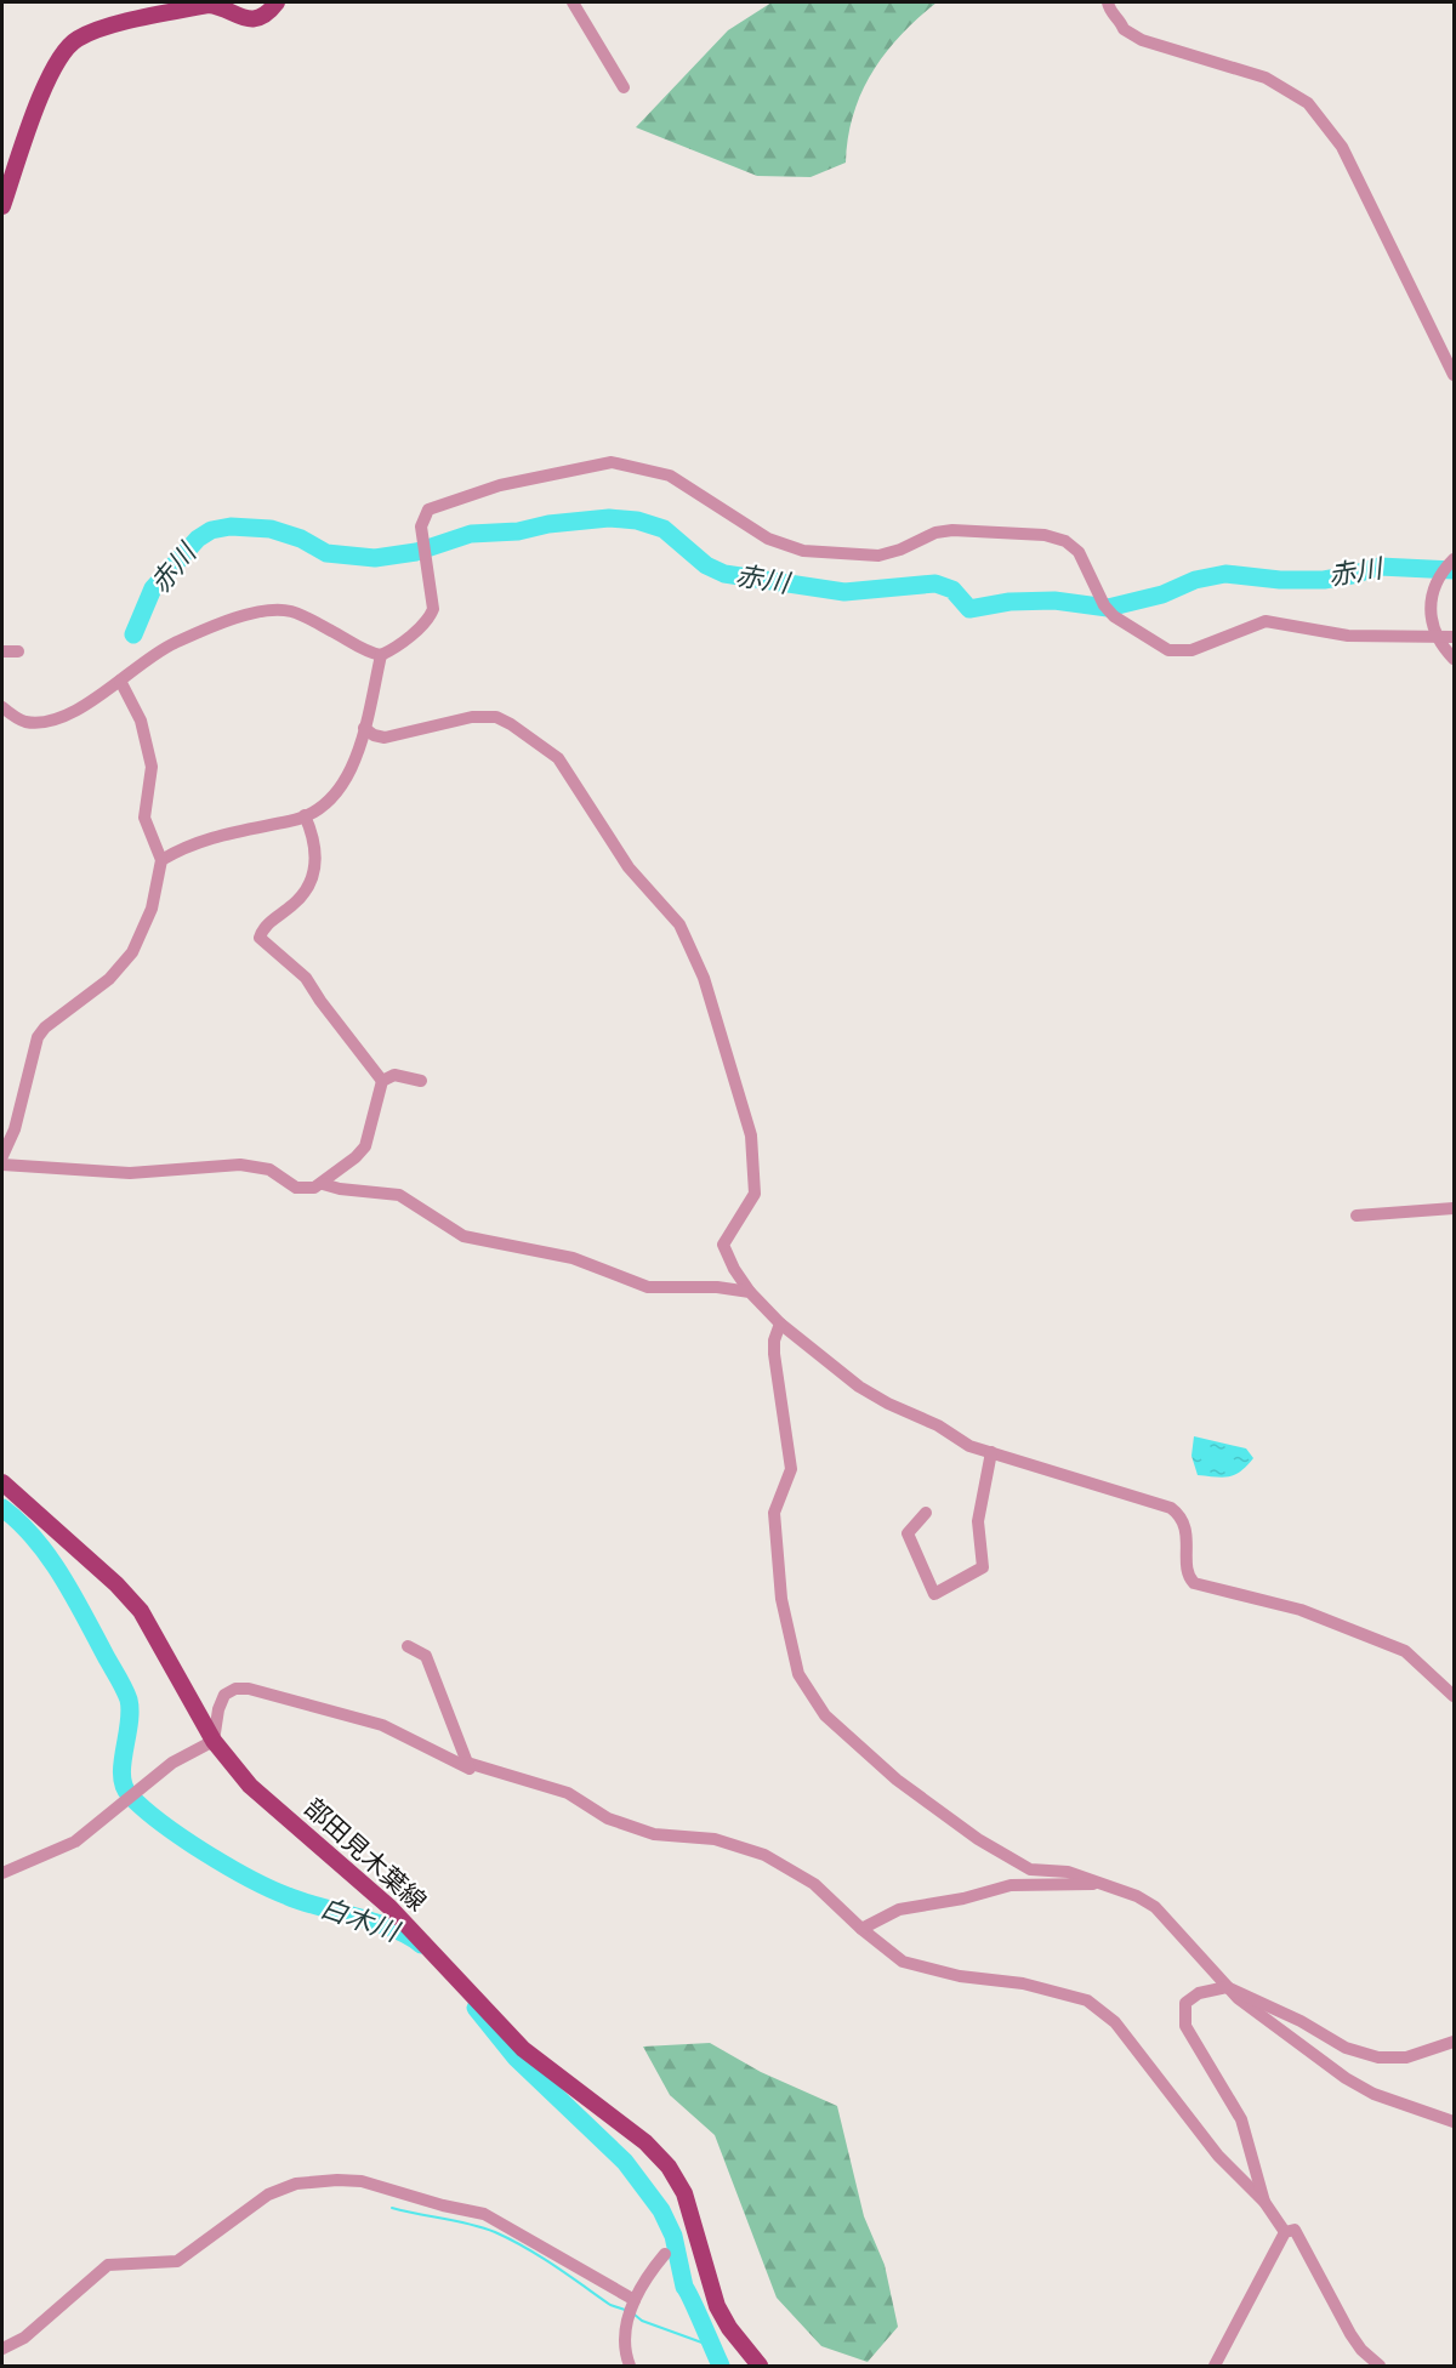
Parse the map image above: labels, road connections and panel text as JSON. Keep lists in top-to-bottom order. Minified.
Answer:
{"streets":{"main road":["部田見木葉線"]},"water":["赤川","白木川"]}
